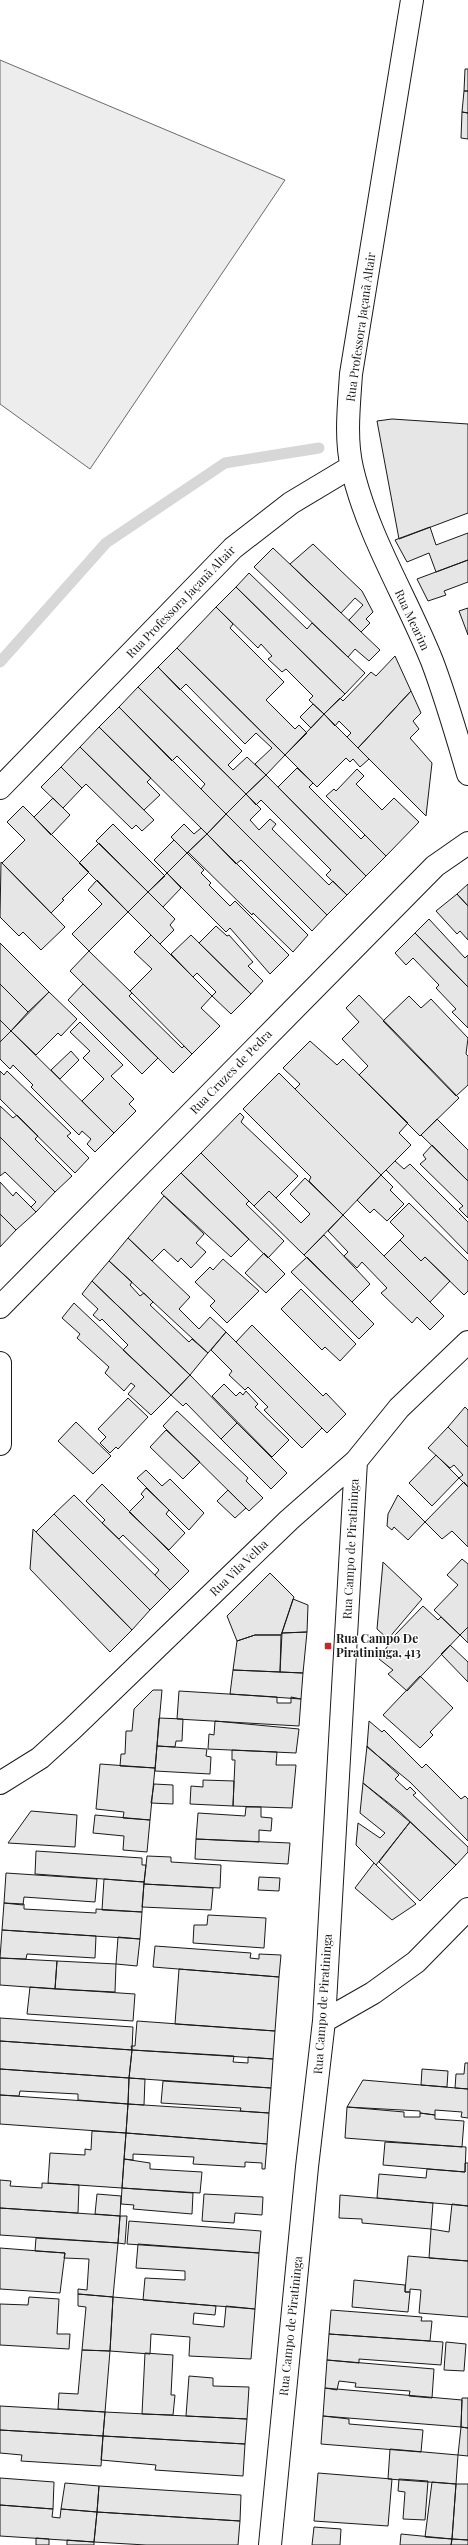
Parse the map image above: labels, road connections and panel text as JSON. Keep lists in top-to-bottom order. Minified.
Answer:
{"streets":{"street":["Rua Professora Jaçanã Altair","Rua Mearim","Rua Cruzes de Pedra","Rua Campo de Piratininga","Rua Vila Velha"]},"crossings":[["Rua Professora Jaçanã Altair","Rua Mearim"],["Rua Campo de Piratininga","Rua Vila Velha"]],"places":{"transit":["Rua Campo De Piratininga, 413"]}}
